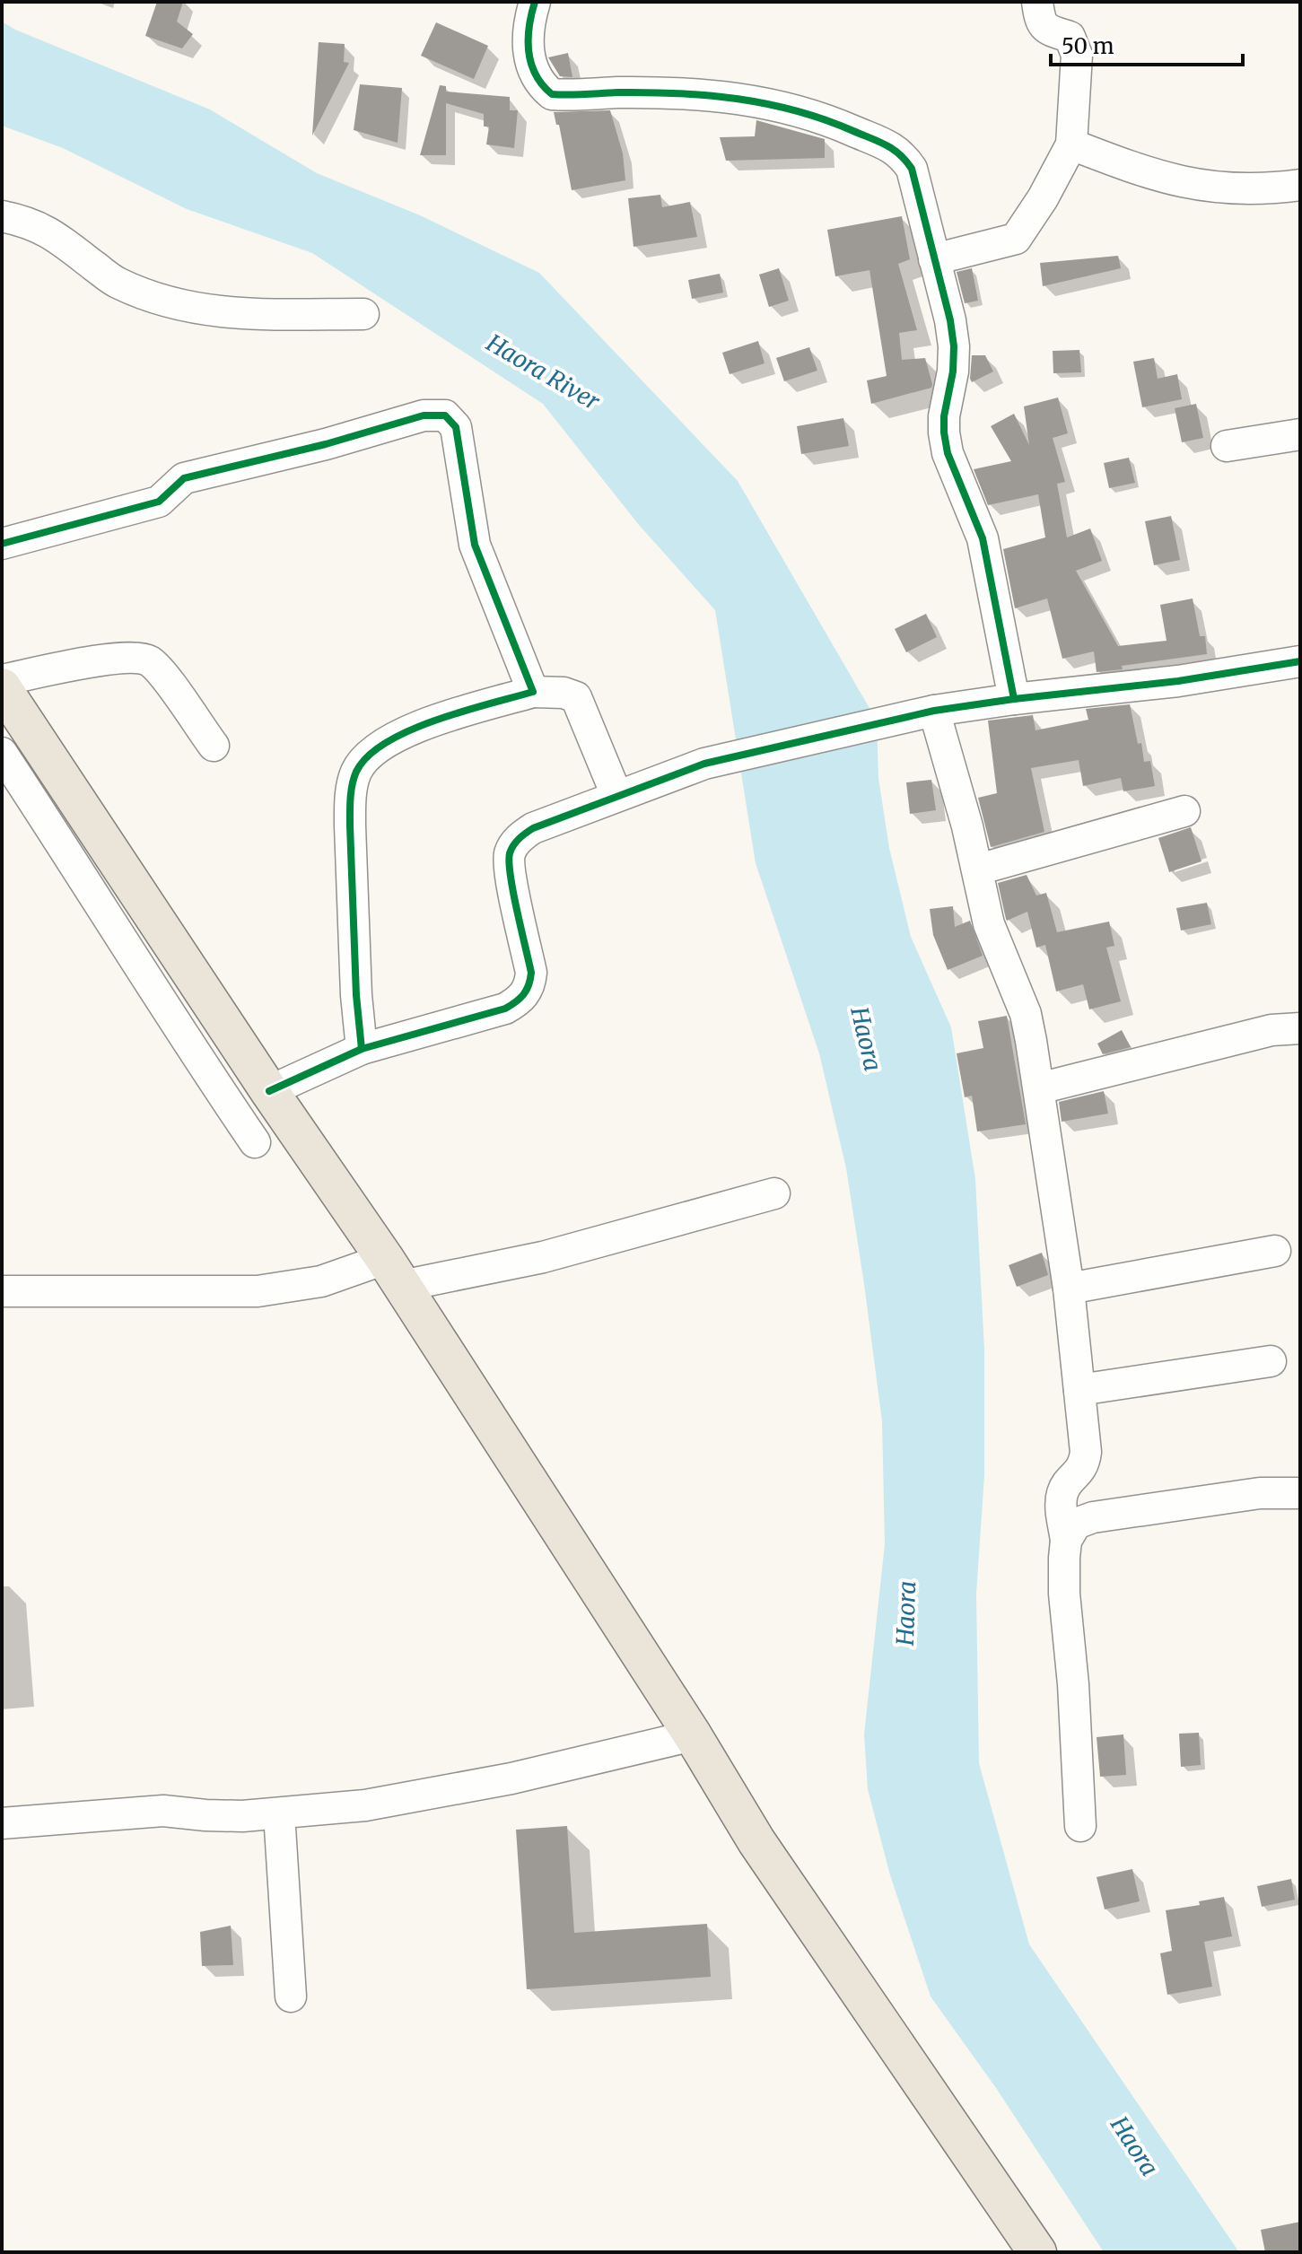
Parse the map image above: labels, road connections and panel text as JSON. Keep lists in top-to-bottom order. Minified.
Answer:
{"water":["Haora River","Haora"],"scale_bar":"50 m"}
